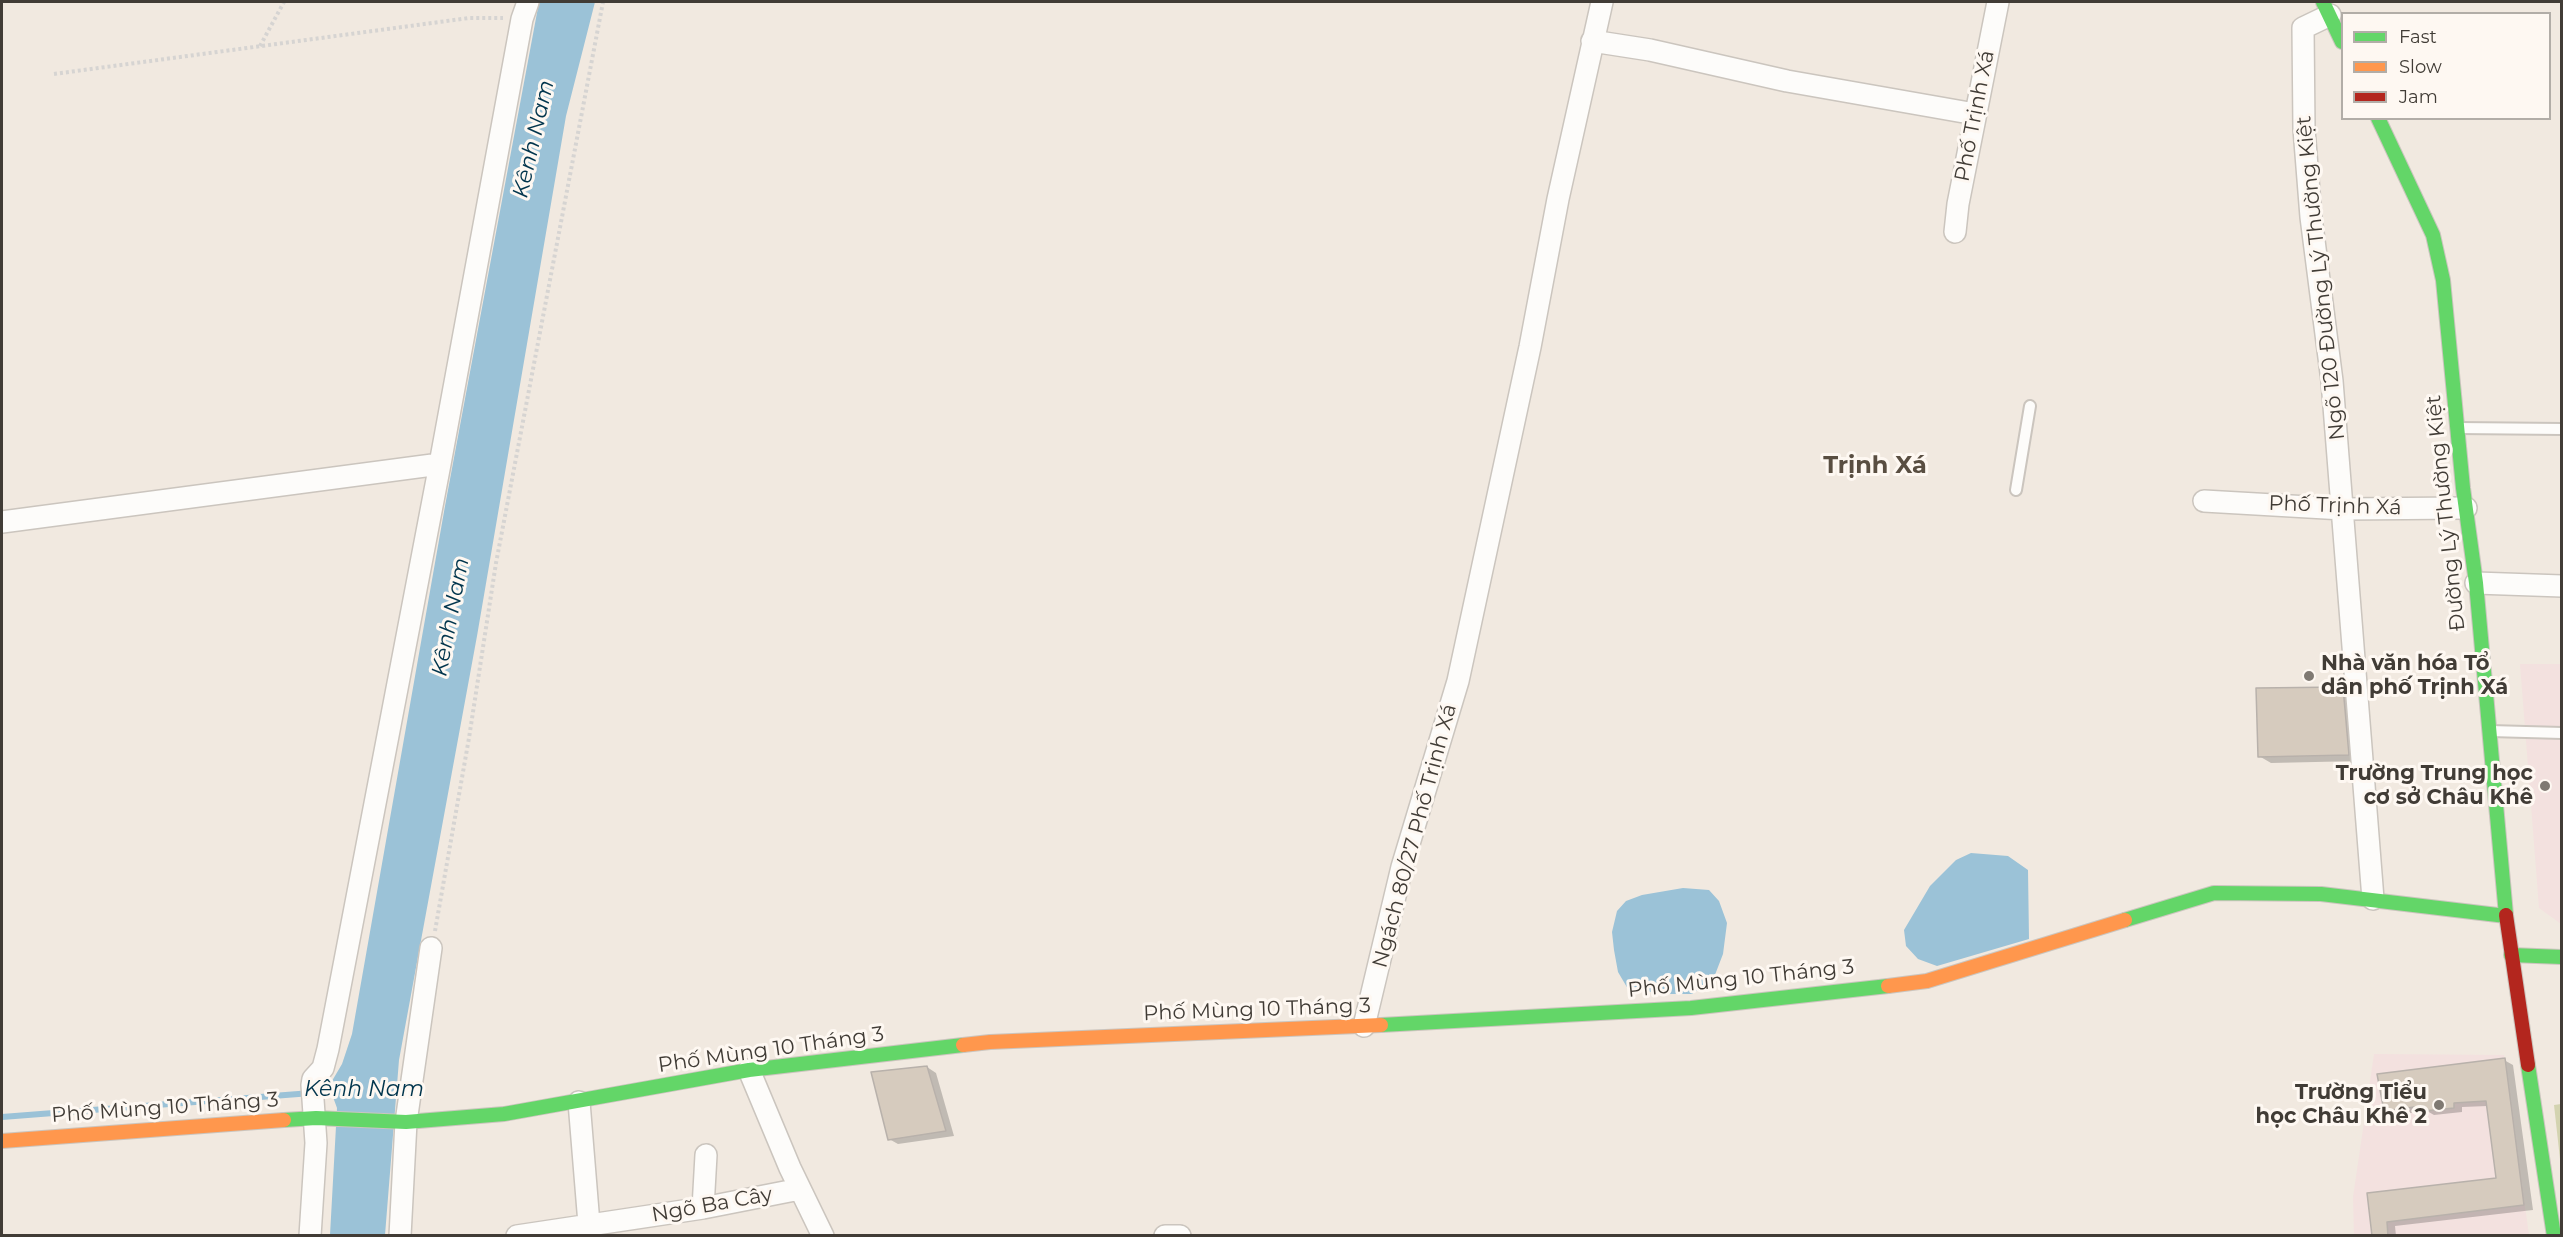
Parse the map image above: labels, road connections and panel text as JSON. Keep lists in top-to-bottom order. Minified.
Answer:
{"streets":{"main road":["Đường Lý Thường Kiệt","Phố Mùng 10 Tháng 3"],"street":["Phố Trịnh Xá","Ngõ 120 Đường Lý Thường Kiệt","Ngách 80/27 Phố Trịnh Xá","Ngõ Ba Cây"]},"crossings":[["Phố Trịnh Xá","Ngõ 120 Đường Lý Thường Kiệt"],["Phố Trịnh Xá","Đường Lý Thường Kiệt"],["Đường Lý Thường Kiệt","Phố Mùng 10 Tháng 3"],["Ngách 80/27 Phố Trịnh Xá","Phố Mùng 10 Tháng 3"]],"districts":["Trịnh Xá"],"water":["Kênh Nam"],"places":["Nhà văn hóa Tổ dân phố Trịnh Xá","Trường Trung học cơ sở Châu Khê","Trường Tiểu học Châu Khê 2"],"legend":["Fast","Slow","Jam"]}
